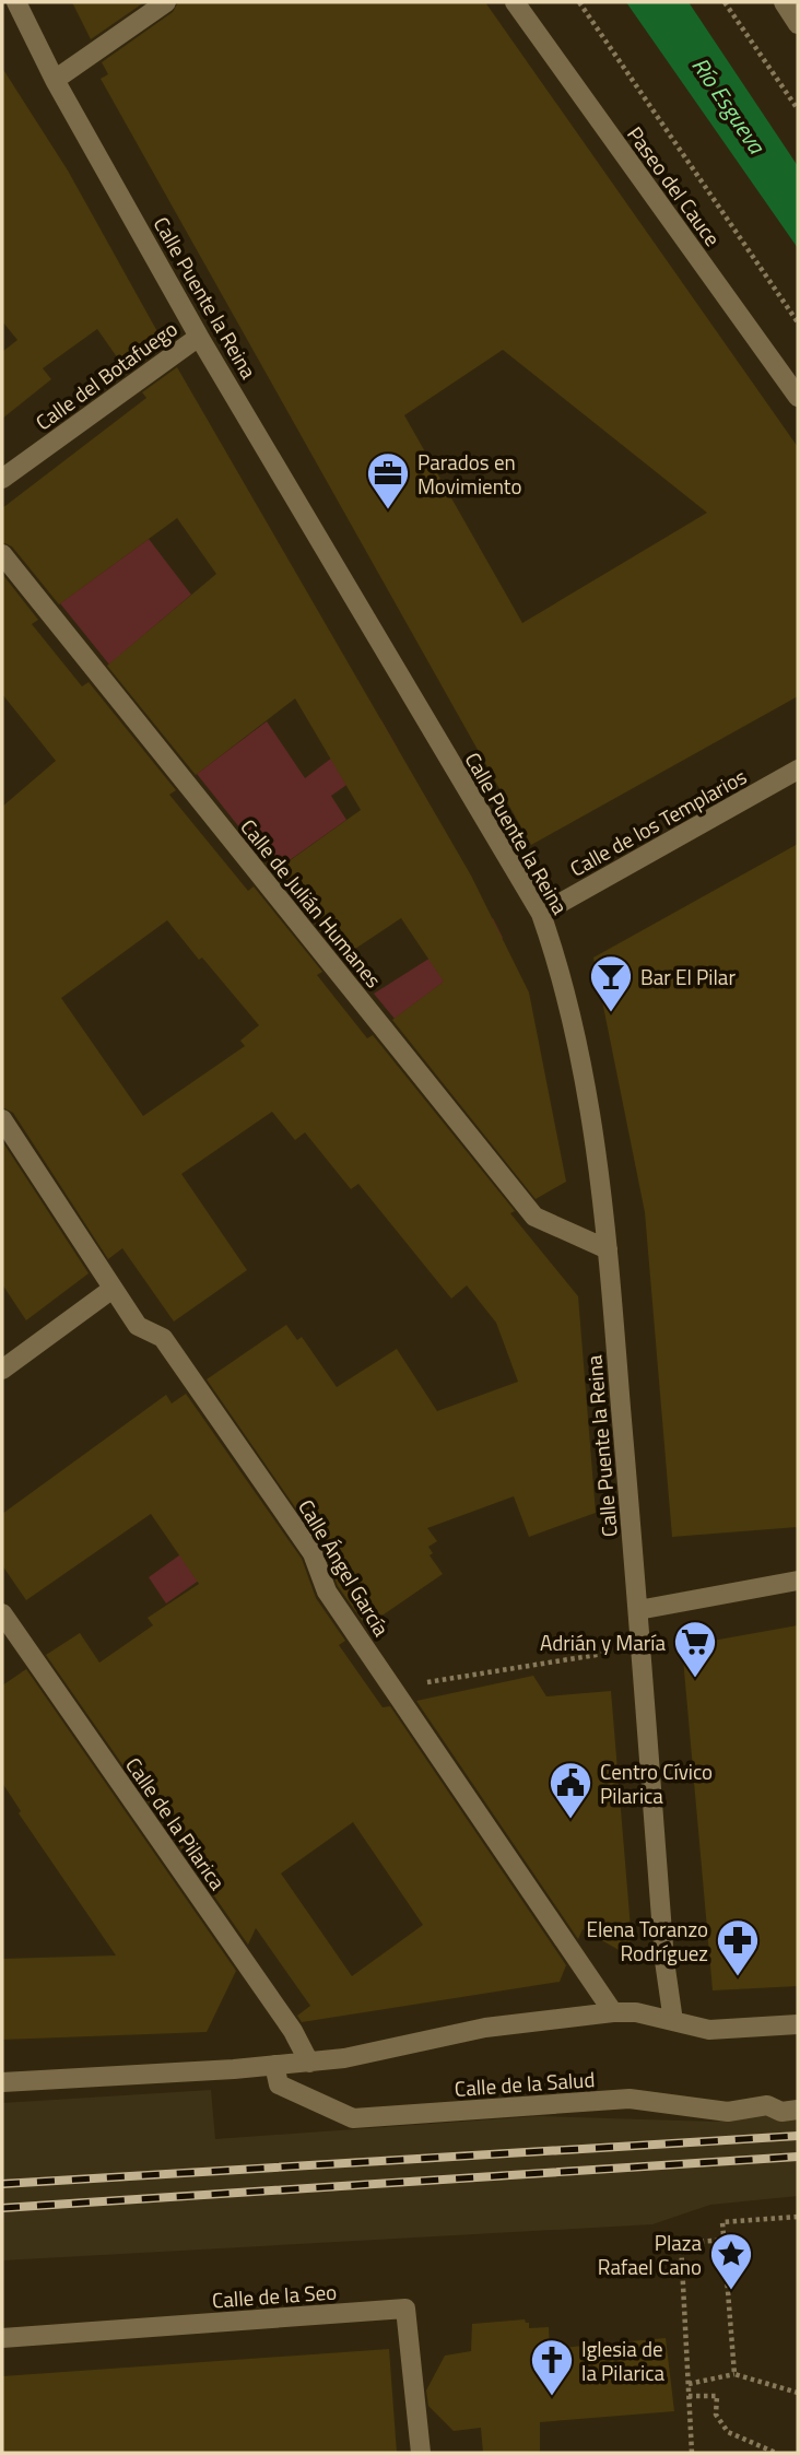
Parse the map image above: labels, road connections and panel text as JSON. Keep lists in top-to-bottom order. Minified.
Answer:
{"streets":{"street":["Paseo del Cauce","Calle Puente la Reina","Calle del Botafuego","Calle de los Templarios","Calle de Julián Humanes","Calle Ángel García","Calle de la Pilarica","Calle de la Salud","Calle de la Seo"]},"crossings":[["Calle Puente la Reina","Calle del Botafuego"],["Calle Puente la Reina","Calle de los Templarios"],["Calle Puente la Reina","Calle de Julián Humanes"]],"water":["Río Esgueva"],"places":{"office":["Parados en Movimiento"],"bar":["Bar El Pilar"],"supermarket":["Adrián y María"],"public building":["Centro Cívico Pilarica"],"pharmacy":["Elena Toranzo Rodríguez"],"place":["Plaza Rafael Cano"],"church":["Iglesia de la Pilarica"]}}
